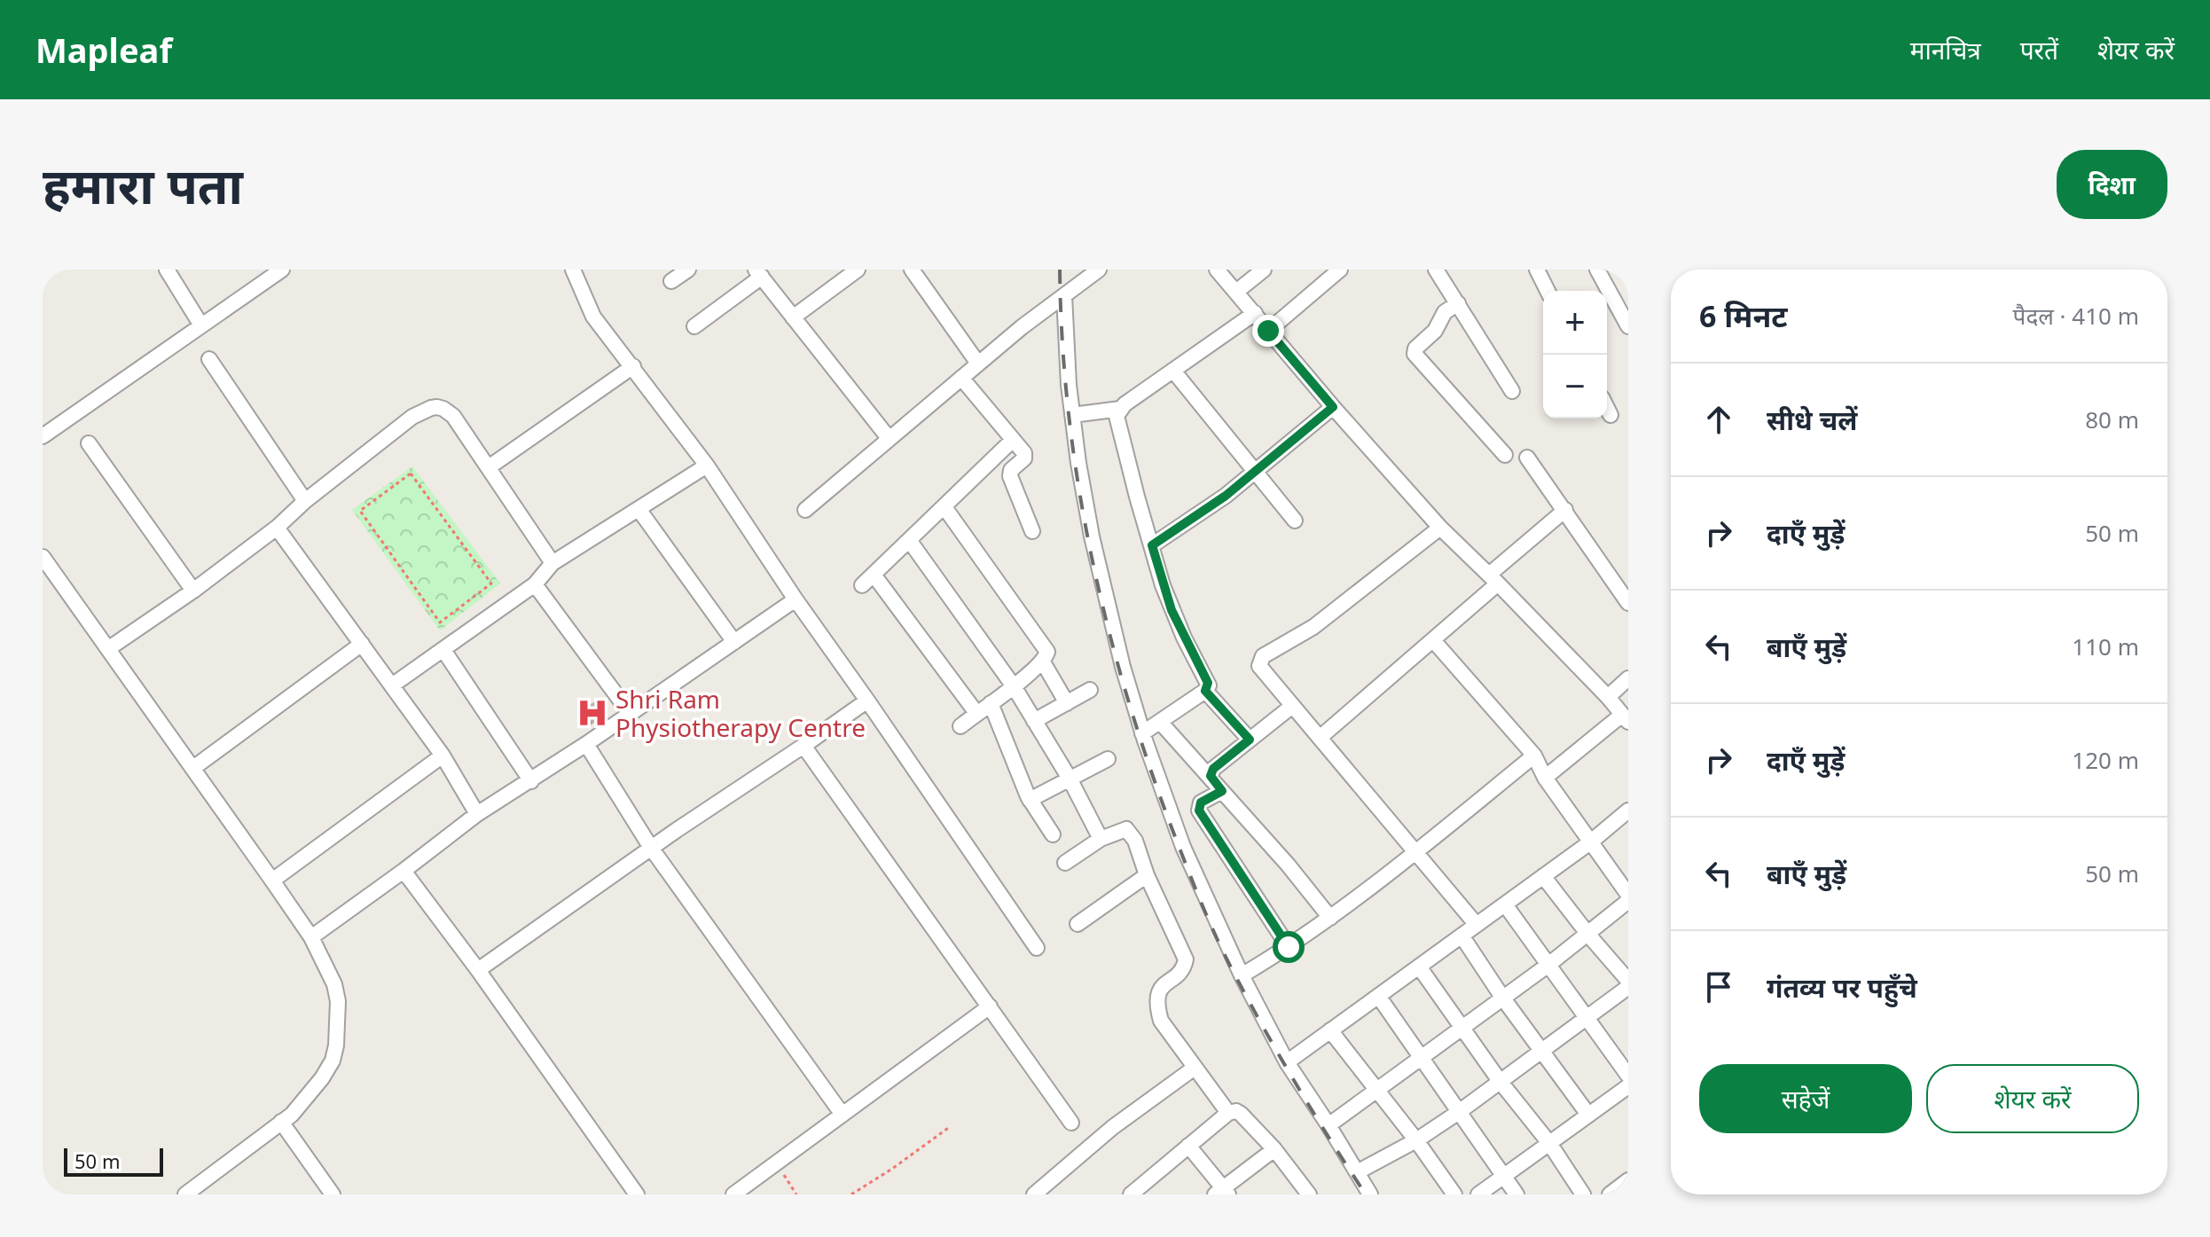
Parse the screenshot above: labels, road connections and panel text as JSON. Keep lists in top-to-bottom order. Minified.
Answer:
{"places":{"hospital":["Shri Ram Physiotherapy Centre"]},"scale_bar":"50 m","page":{"header":"Mapleaf","nav":["मानचित्र","परतें","शेयर करें"],"buttons":["दिशा",["सहेजें","शेयर करें"]],"title":"हमारा पता","heading":["6 मिनट","पैदल · 410 m"],"map_buttons":["+","−"],"list":[["सीधे चलें","80 m"],["दाएँ मुड़ें","50 m"],["बाएँ मुड़ें","110 m"],["दाएँ मुड़ें","120 m"],["बाएँ मुड़ें","50 m"],"गंतव्य पर पहुँचे"],"scale":"50 m"}}
